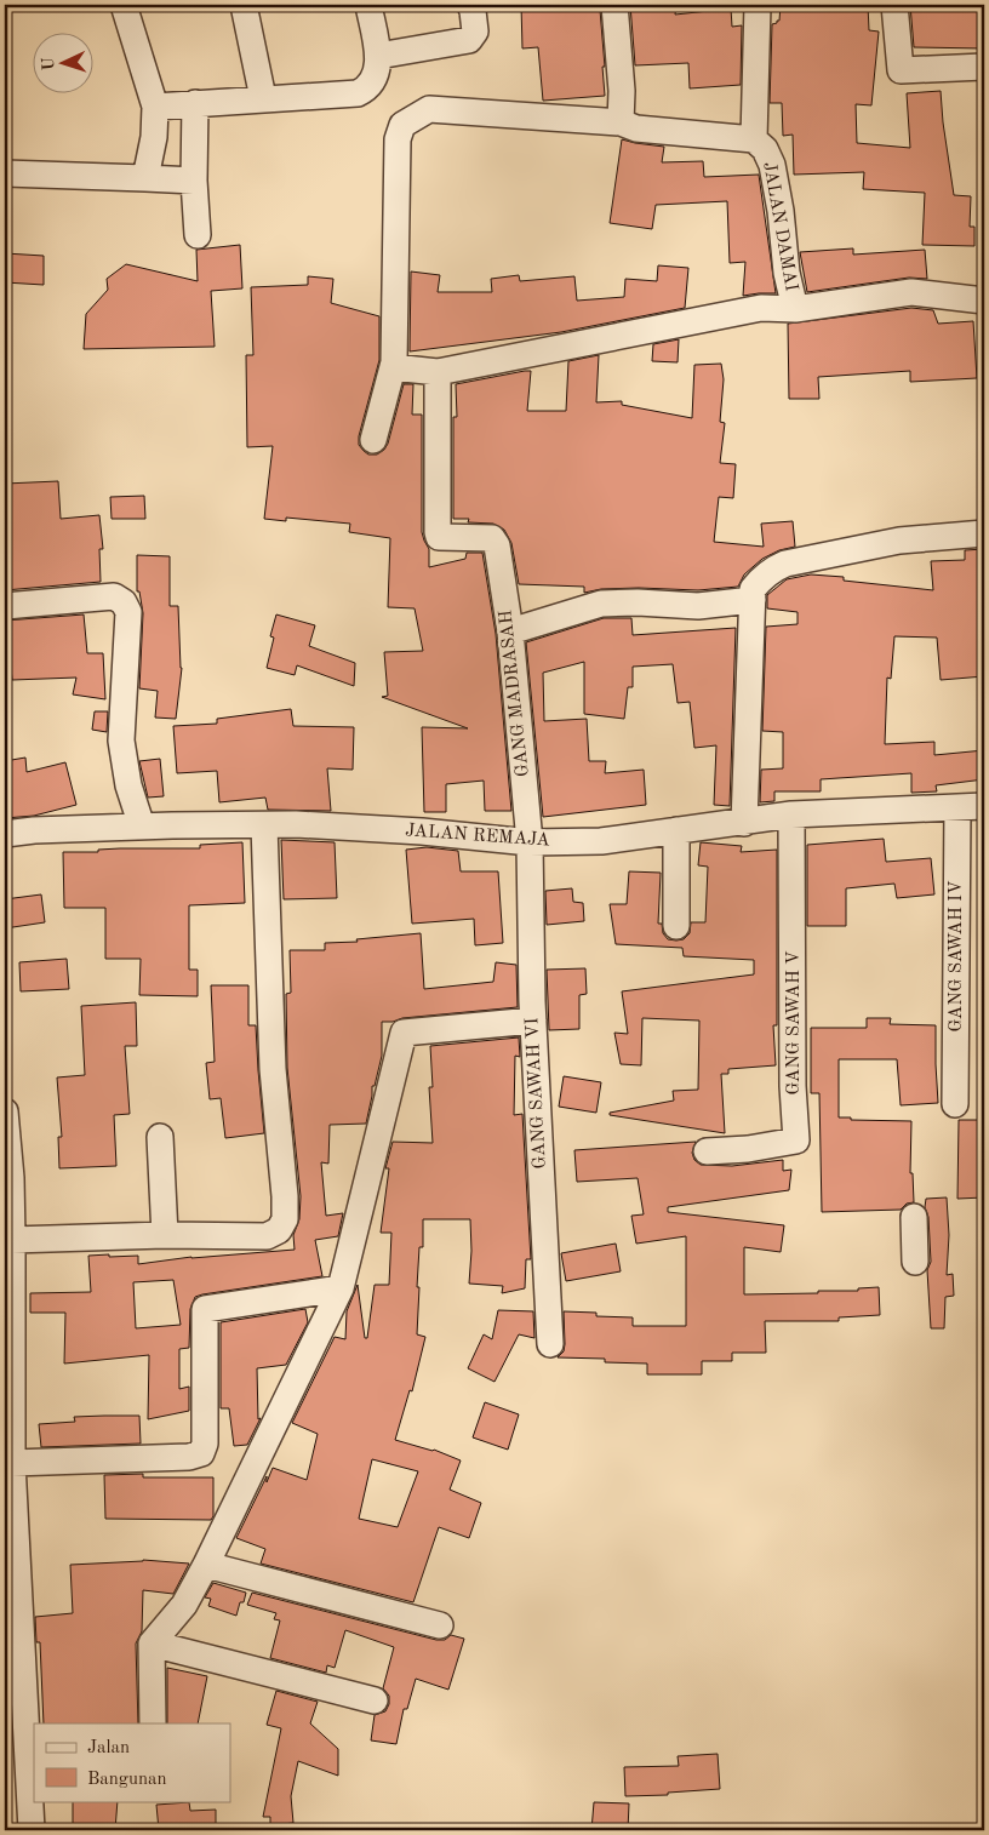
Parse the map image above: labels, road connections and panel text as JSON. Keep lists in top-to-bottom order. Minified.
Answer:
{"streets":{"street":["JALAN DAMAI","GANG MADRASAH","JALAN REMAJA","GANG SAWAH IV","GANG SAWAH V","GANG SAWAH VI"]},"crossings":[["GANG MADRASAH","JALAN REMAJA"],["GANG MADRASAH","GANG SAWAH VI"],["JALAN REMAJA","GANG SAWAH IV"],["JALAN REMAJA","GANG SAWAH V"],["JALAN REMAJA","GANG SAWAH VI"]],"legend":["Jalan","Bangunan"],"north":"left"}
